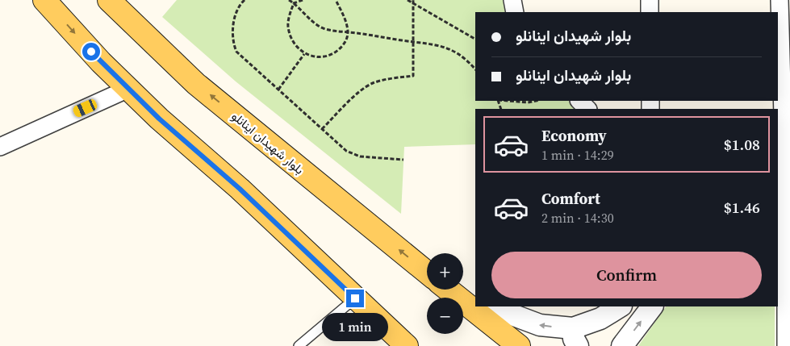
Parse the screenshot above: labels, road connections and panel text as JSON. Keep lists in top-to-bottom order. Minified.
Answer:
{"streets":{"main road":["بلوار شهیدان اینانلو"]},"page":{"banner":["بلوار شهیدان اینانلو","بلوار شهیدان اینانلو"],"list":[{"name":"Economy","note":"1 min · 14:29","value":"$1.08"},{"name":"Comfort","note":"2 min · 14:30","value":"$1.46"}],"buttons":"Confirm","map_buttons":["+","−"],"bubble":"1 min"}}
